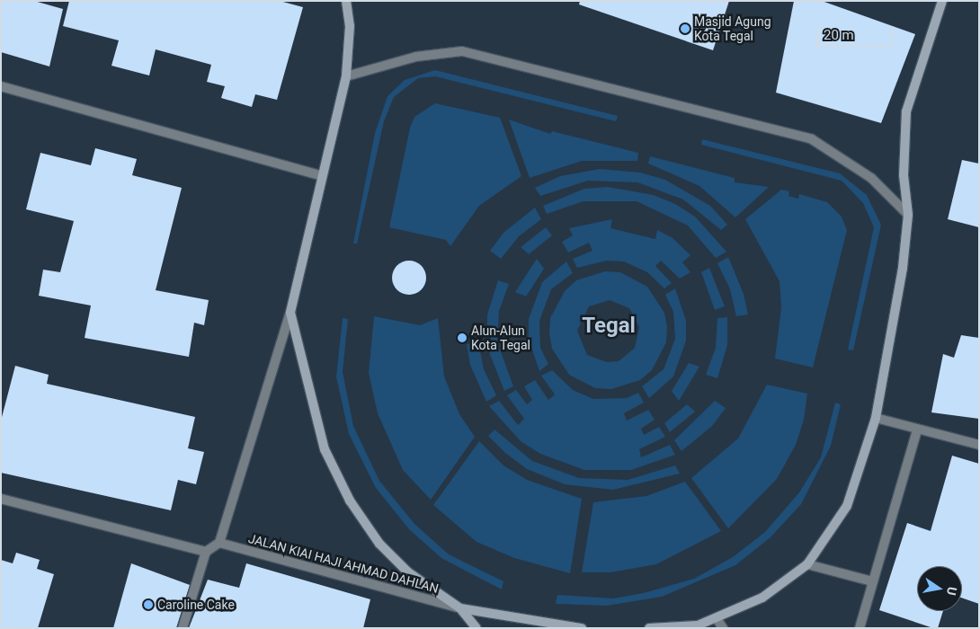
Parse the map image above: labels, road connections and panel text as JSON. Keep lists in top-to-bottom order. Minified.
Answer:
{"streets":{"street":["JALAN KIAI HAJI AHMAD DAHLAN"]},"districts":["Tegal"],"places":["Masjid Agung Kota Tegal","Alun-Alun Kota Tegal","Caroline Cake"],"scale_bar":"20 m","north":"right"}
